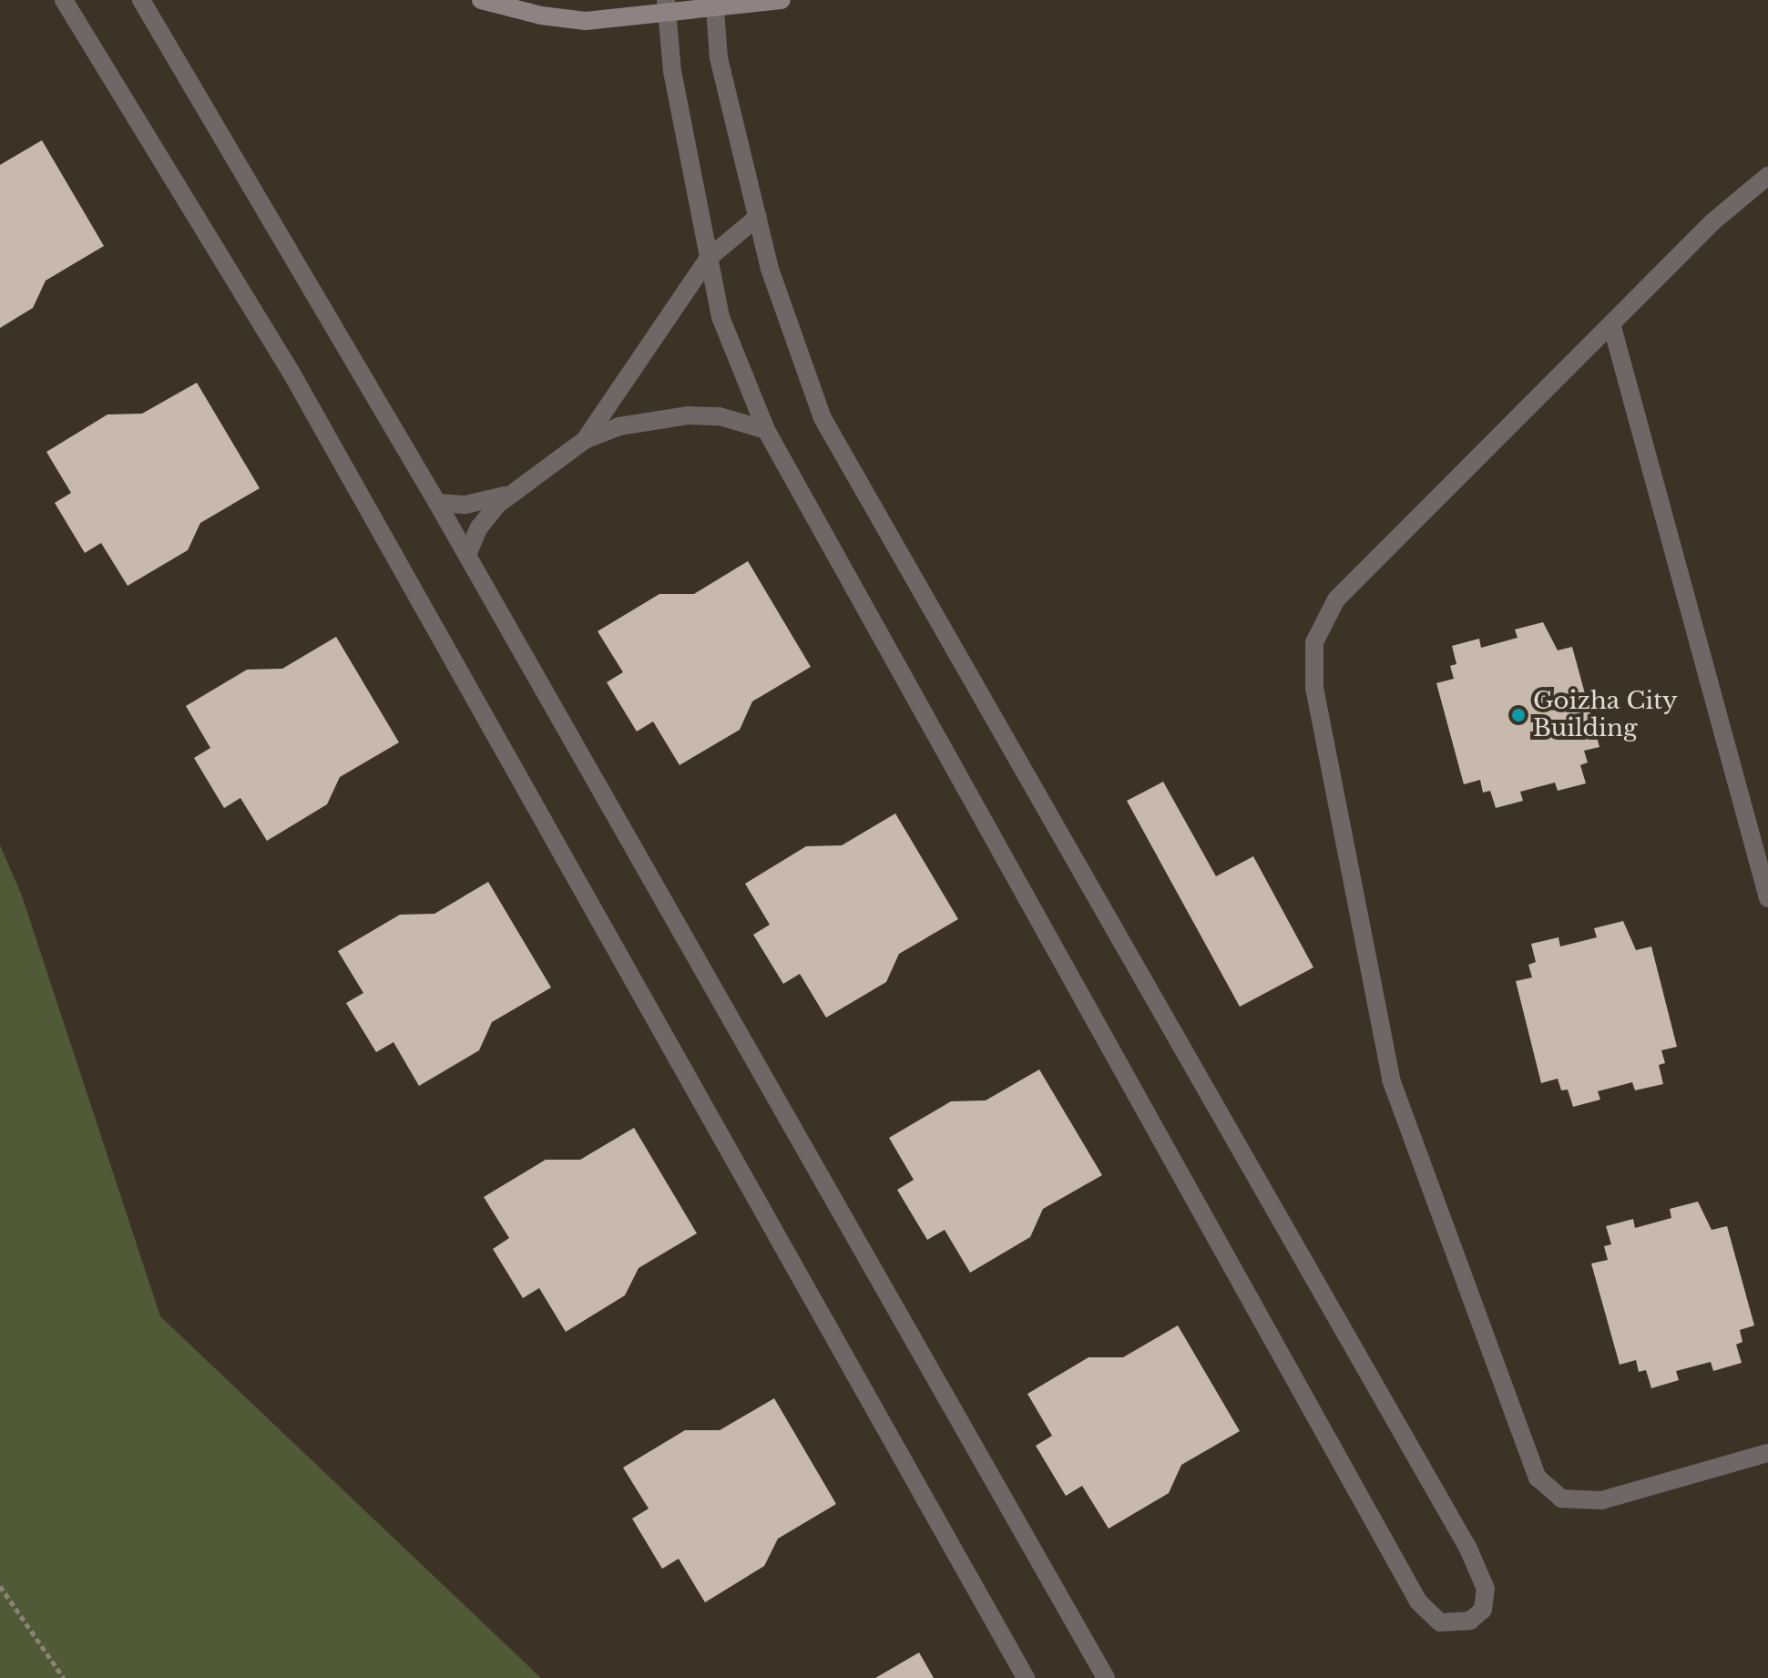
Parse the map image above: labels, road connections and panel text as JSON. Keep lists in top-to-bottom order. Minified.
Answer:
{"places":["Goizha City Building"]}
